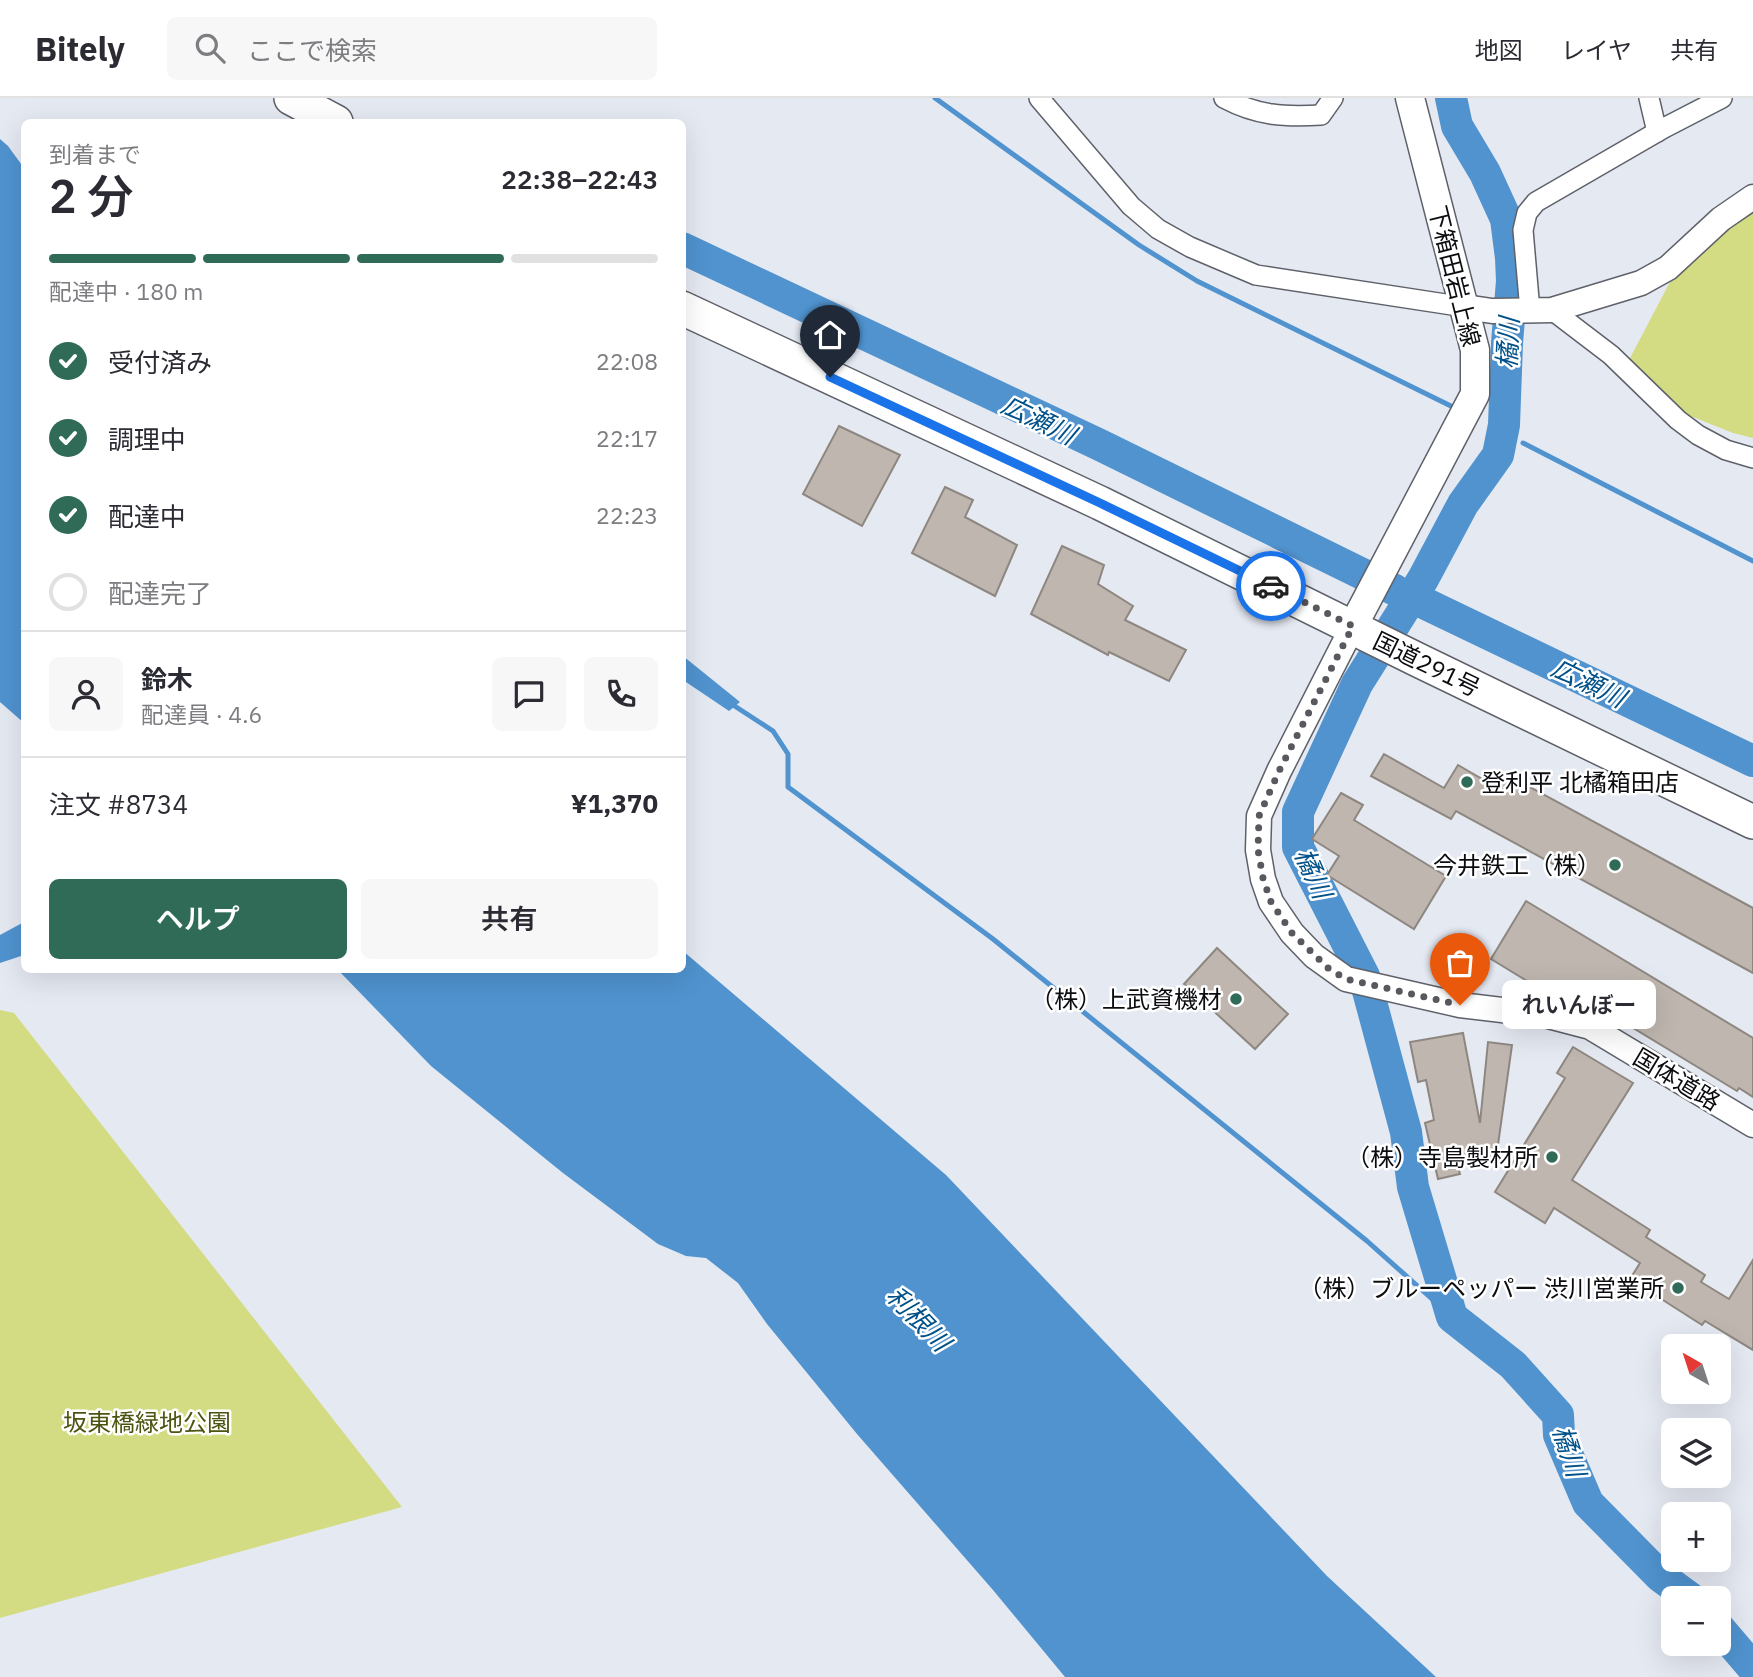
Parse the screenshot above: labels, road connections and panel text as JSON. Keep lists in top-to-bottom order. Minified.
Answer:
{"streets":{"highway":["国道291号"],"main road":["下箱田岩上線"],"street":["国体道路"]},"crossings":[["下箱田岩上線","国道291号"],["下箱田岩上線","国体道路"],["国道291号","国体道路"]],"water":["橘川","広瀬川","利根川"],"parks":["坂東橋緑地公園"],"places":["登利平 北橘箱田店","今井鉄工（株）","（株）上武資機材","れいんぼー","（株）寺島製材所","（株）ブルーペッパー 渋川営業所"],"north":"top left","page":{"header":"Bitely","search":"ここで検索","nav":["地図","レイヤ","共有"],"heading":["2 分","到着まで","22:38–22:43"],"panel":["鈴木","配達員 · 4.6","注文 #8734","¥1,370"],"bar":"配達中 · 180 m","list":[["受付済み","22:08"],["調理中","22:17"],["配達中","22:23"],"配達完了"],"buttons":["ヘルプ","共有"],"bubble":"れいんぼー","map_buttons":["+","−"]}}
